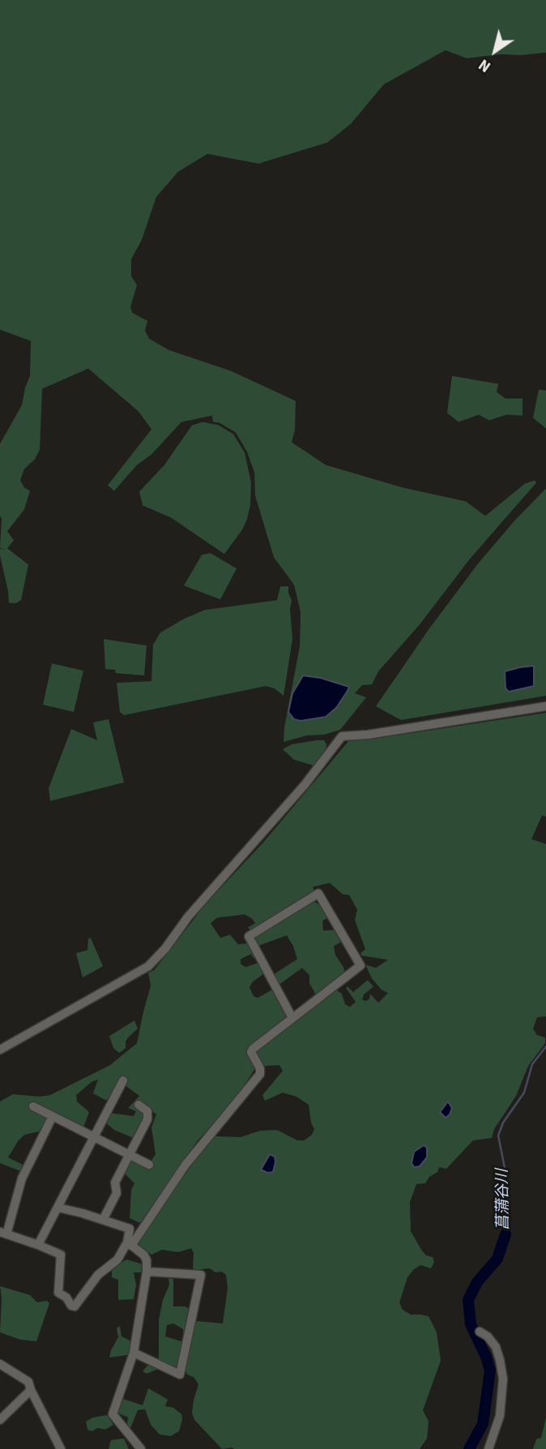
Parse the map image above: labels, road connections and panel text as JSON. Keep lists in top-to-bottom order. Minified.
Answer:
{"water":["菖蒲谷川"],"north":"bottom left"}
